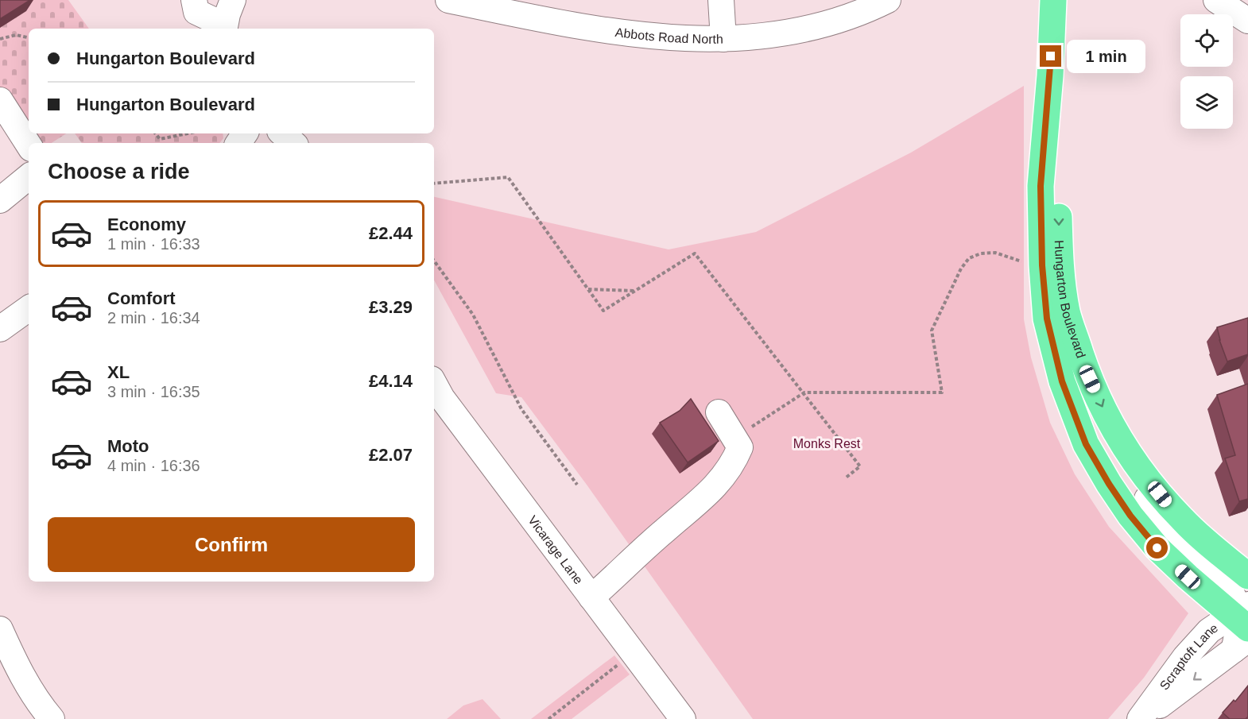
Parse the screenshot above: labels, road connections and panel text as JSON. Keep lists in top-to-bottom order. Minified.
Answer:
{"streets":{"highway":["Hungarton Boulevard"],"street":["Abbots Road North","Vicarage Lane","Scraptoft Lane"]},"crossings":[["Hungarton Boulevard","Scraptoft Lane"]],"parks":["Monks Rest"],"page":{"banner":["Hungarton Boulevard","Hungarton Boulevard"],"bubble":"1 min","heading":"Choose a ride","list":[{"name":"Economy","note":"1 min · 16:33","value":"£2.44"},{"name":"Comfort","note":"2 min · 16:34","value":"£3.29"},{"name":"XL","note":"3 min · 16:35","value":"£4.14"},{"name":"Moto","note":"4 min · 16:36","value":"£2.07"}],"buttons":"Confirm"}}
